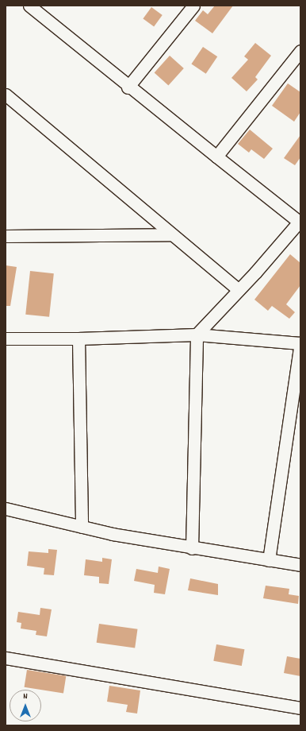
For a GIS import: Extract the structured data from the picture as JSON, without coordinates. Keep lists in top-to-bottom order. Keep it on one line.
{"north":"top"}
